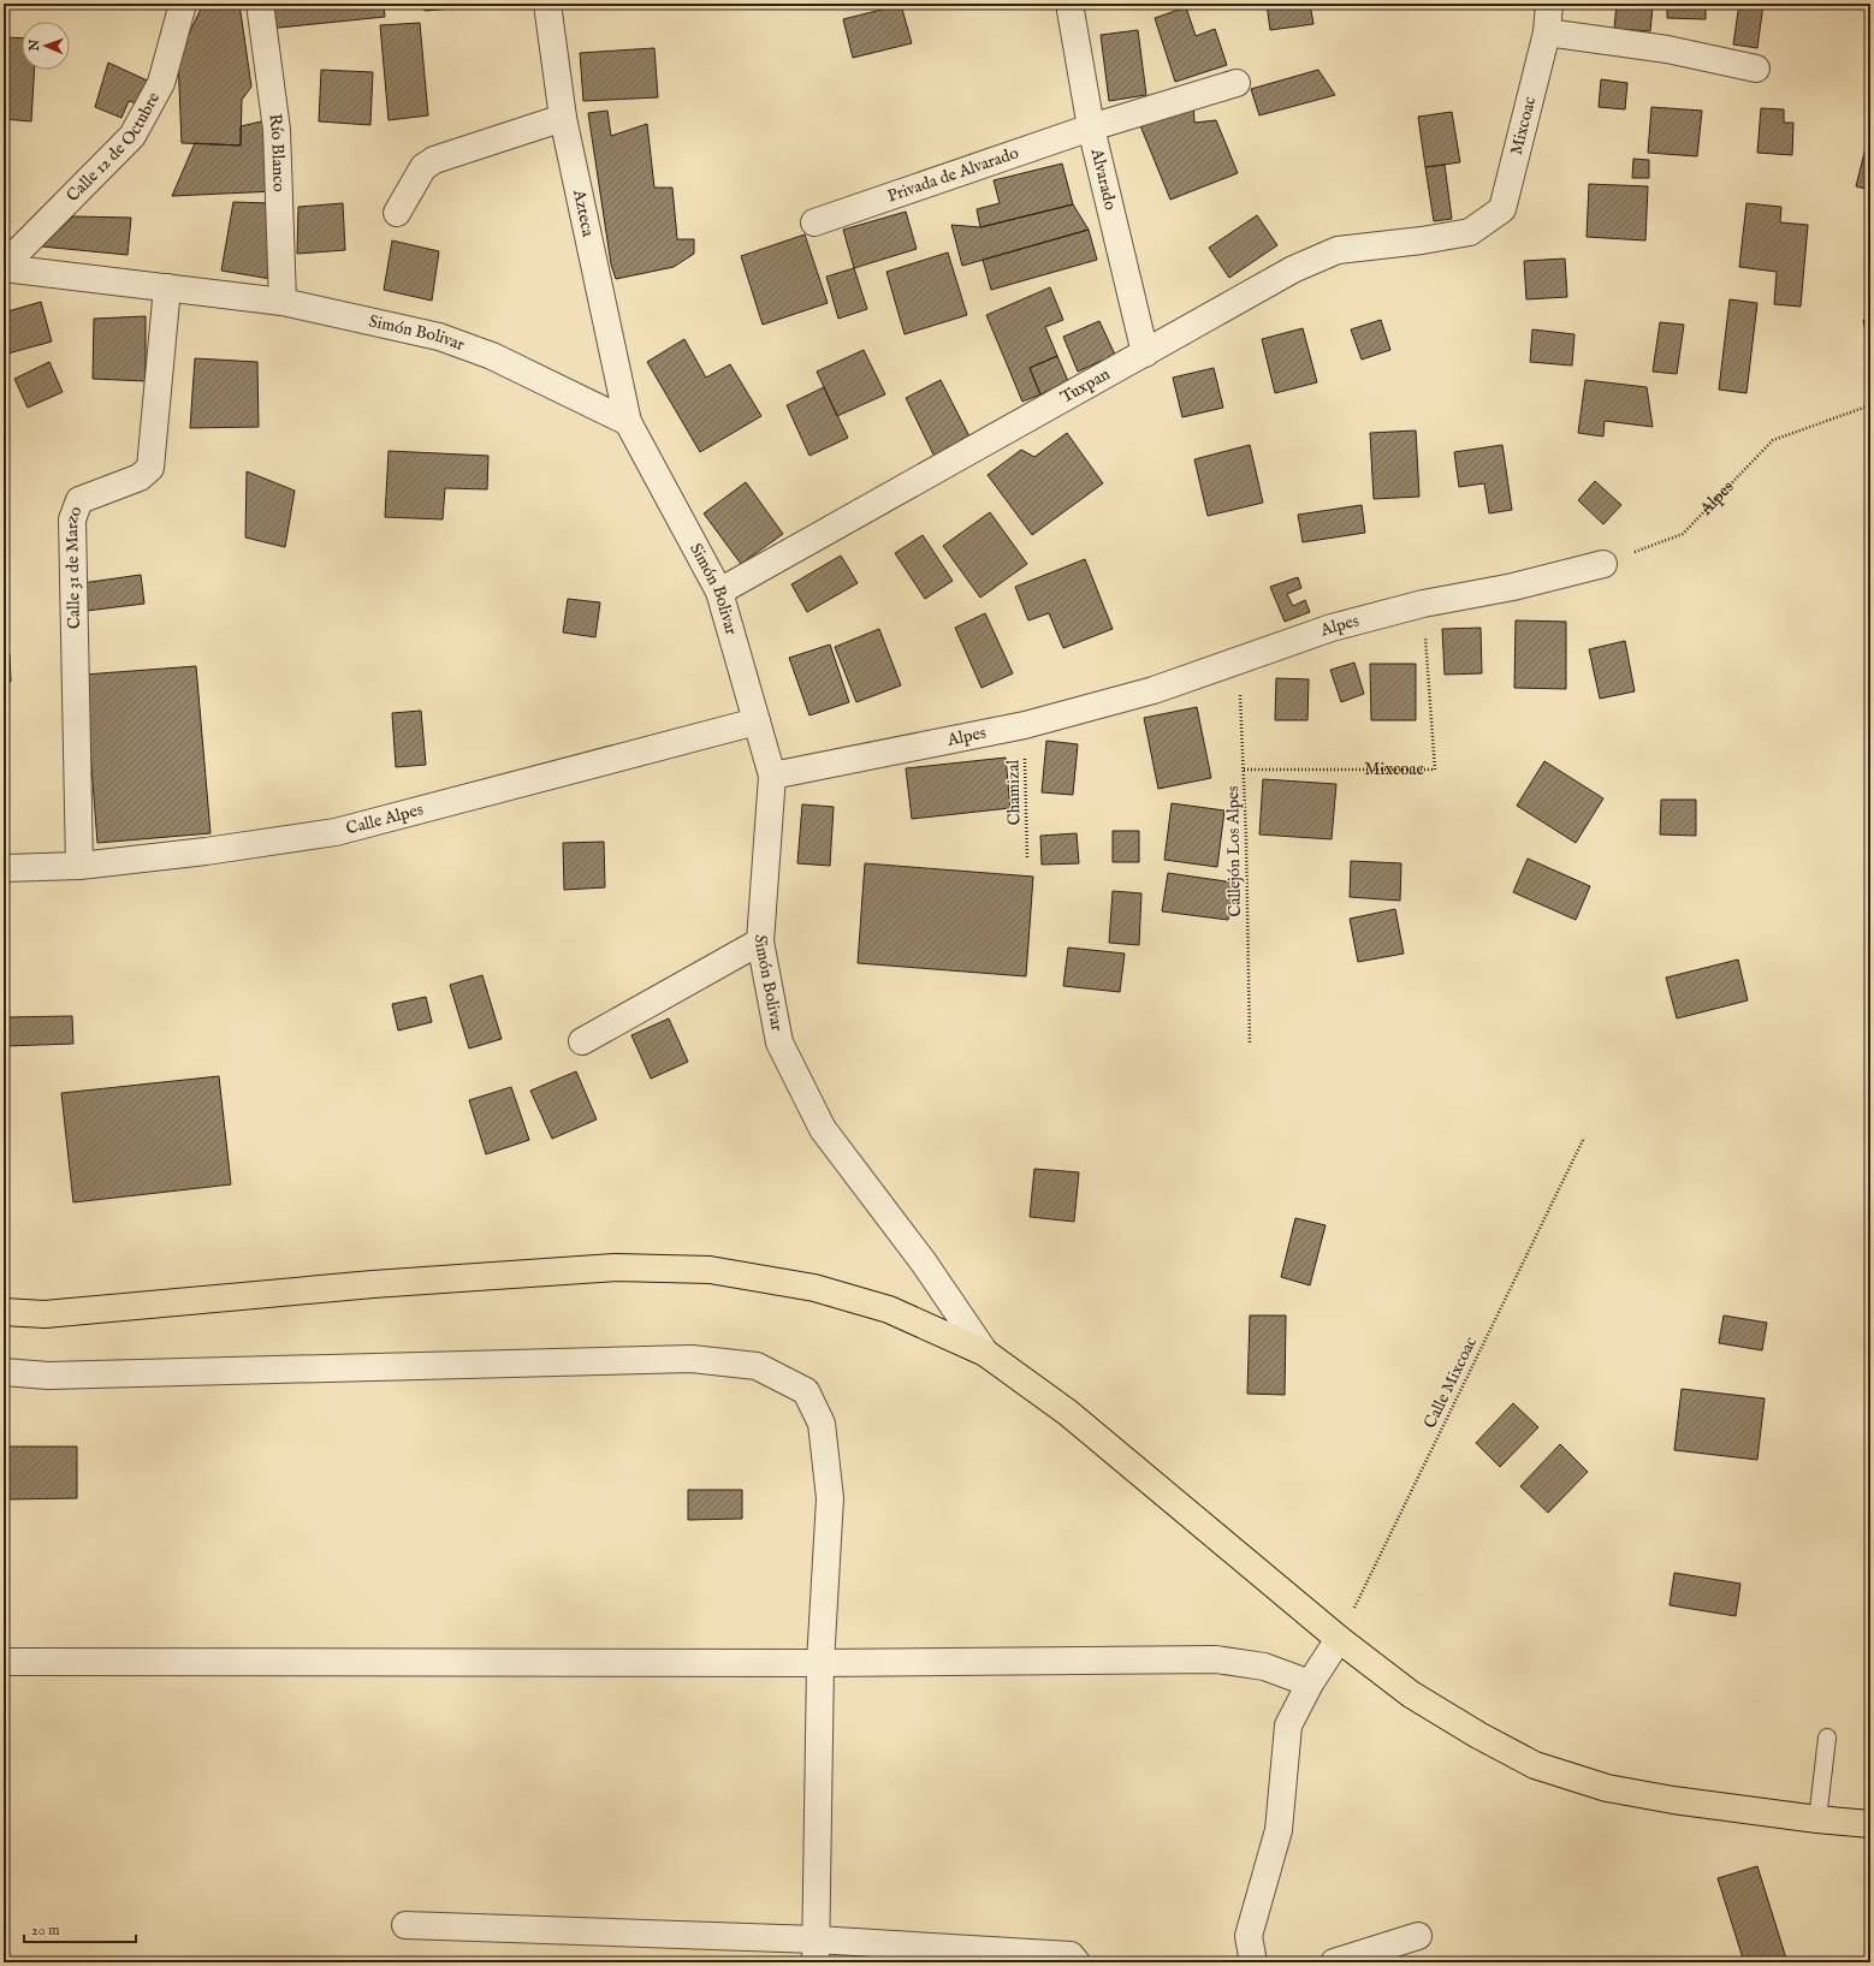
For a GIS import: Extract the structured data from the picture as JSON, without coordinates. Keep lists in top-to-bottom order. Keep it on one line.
{"streets":{"street":["Mixcoac","Calle 12 de Octubre","Río Blanco","Privada de Alvarado","Alvarado","Azteca","Simón Bolivar","Tuxpan","Alpes","Calle 31 de Marzo","Calle Alpes"],"path":["Chamizal","Callejón Los Alpes","Calle Mixcoac"]},"crossings":[["Mixcoac","Tuxpan"],["Mixcoac","Alpes"],["Mixcoac","Callejón Los Alpes"],["Calle 12 de Octubre","Simón Bolivar"],["Río Blanco","Simón Bolivar"],["Privada de Alvarado","Alvarado"],["Alvarado","Tuxpan"],["Azteca","Simón Bolivar"],["Simón Bolivar","Tuxpan"],["Simón Bolivar","Alpes"],["Simón Bolivar","Calle 31 de Marzo"],["Simón Bolivar","Calle Alpes"],["Alpes","Chamizal"],["Alpes","Callejón Los Alpes"],["Calle 31 de Marzo","Calle Alpes"]],"scale_bar":"20 m","north":"left"}
